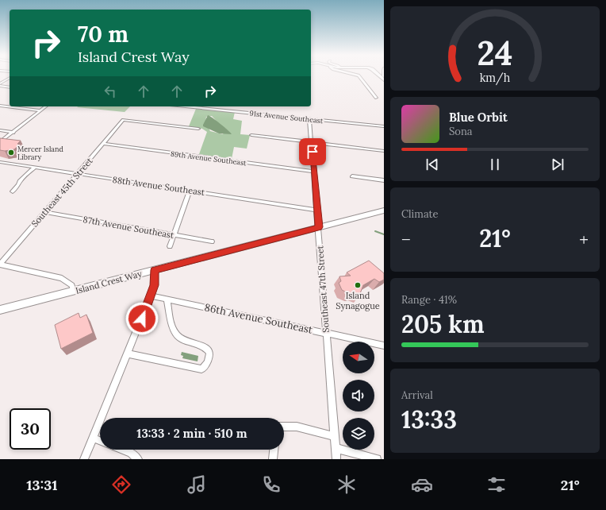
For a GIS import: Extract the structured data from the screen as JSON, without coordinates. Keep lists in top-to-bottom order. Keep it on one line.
{"streets":{"main road":["Island Crest Way"],"street":["91st Avenue Southeast","89th Avenue Southeast","88th Avenue Southeast","Southeast 45th Street","87th Avenue Southeast","Southeast 47th Street","86th Avenue Southeast"]},"crossings":[["91st Avenue Southeast","Southeast 47th Street"],["89th Avenue Southeast","Southeast 45th Street"],["89th Avenue Southeast","Southeast 47th Street"],["88th Avenue Southeast","Southeast 45th Street"],["88th Avenue Southeast","Southeast 47th Street"],["Southeast 45th Street","87th Avenue Southeast"],["Island Crest Way","Southeast 47th Street"],["Southeast 47th Street","86th Avenue Southeast"]],"places":["Mercer Island Library","Island Synagogue"],"north":"left","page":{"turn":["70 m","Island Crest Way"],"song":["Blue Orbit","Sona"],"tile":["Climate",["Range · 41%","205 km"],["Arrival","13:33"]],"heat":["−","21°","+"],"limit":"30","trip":"13:33 · 2 min · 510 m","tabs":["13:31","21°"],"gauge":["24","km/h"]}}
